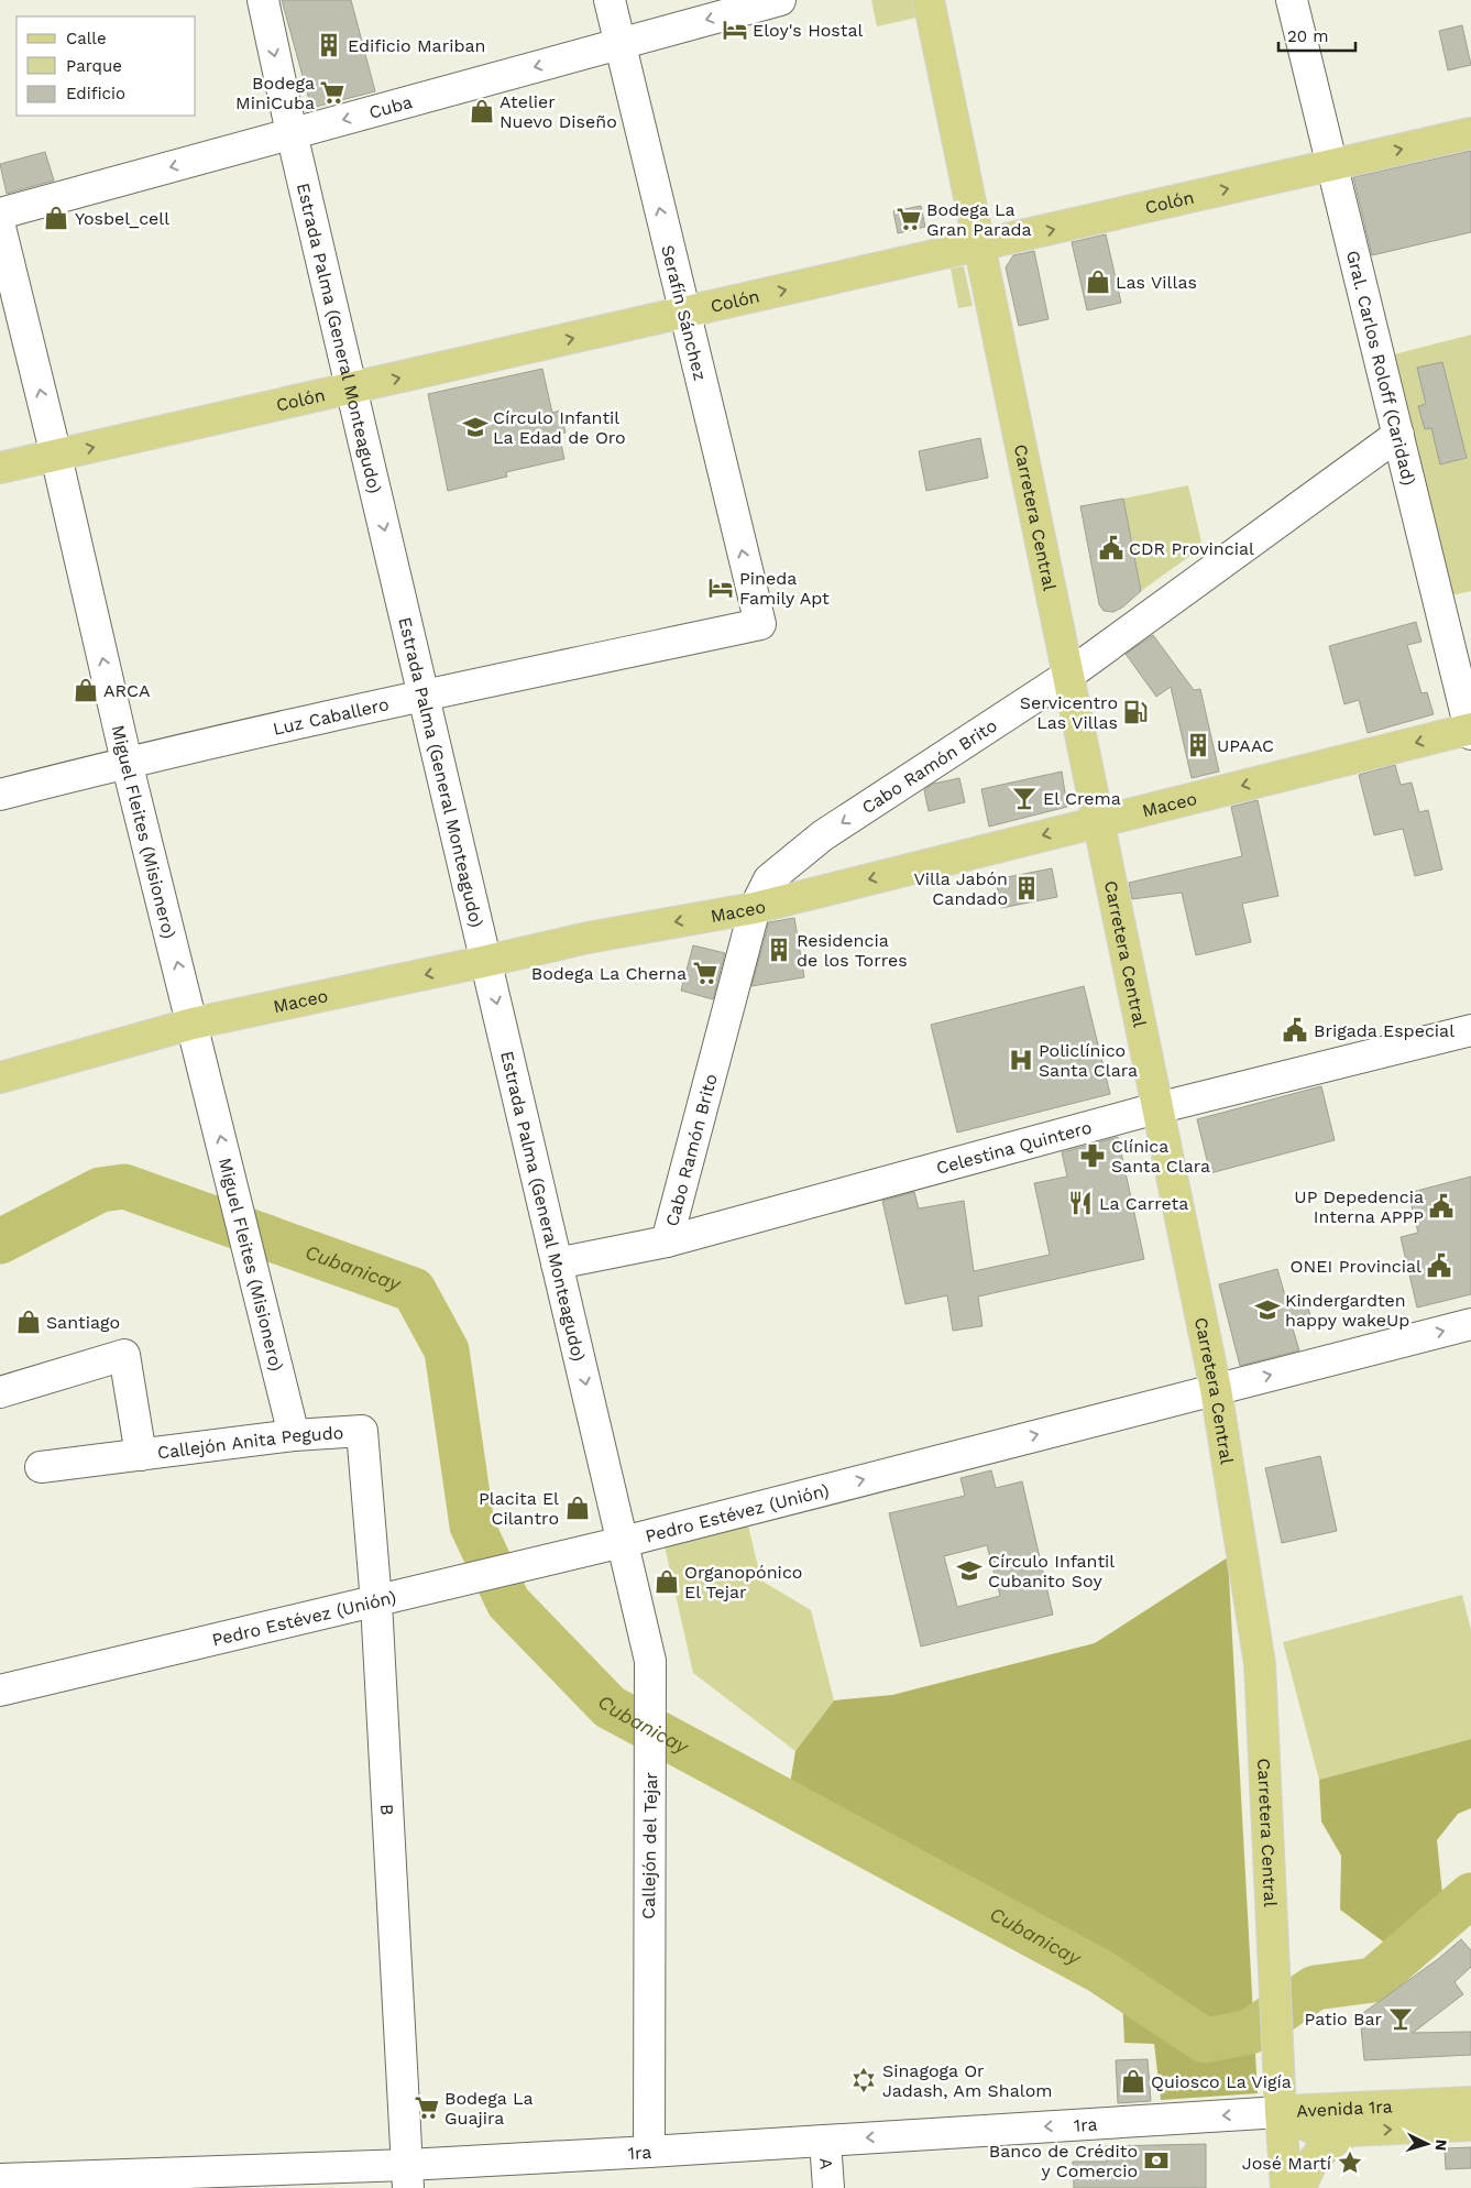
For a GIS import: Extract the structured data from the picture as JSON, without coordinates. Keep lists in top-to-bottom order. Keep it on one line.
{"streets":{"main road":["Colón","Carretera Central","Maceo","Avenida 1ra"],"street":["Cuba","Serafín Sánchez","Estrada Palma (General Monteagudo)","Gral. Carlos Roloff (Caridad)","Luz Caballero","Cabo Ramón Brito","Miguel Fleites (Misionero)","Celestina Quintero","Callejón Anita Pegudo","Pedro Estévez (Unión)","B","Callejón del Tejar","1ra","A"]},"crossings":[["Cuba","Serafín Sánchez"],["Cuba","Estrada Palma (General Monteagudo)"],["Colón","Serafín Sánchez"],["Colón","Estrada Palma (General Monteagudo)"],["Colón","Gral. Carlos Roloff (Caridad)"],["Colón","Carretera Central"],["Colón","Miguel Fleites (Misionero)"],["Serafín Sánchez","Luz Caballero"],["Estrada Palma (General Monteagudo)","Luz Caballero"],["Estrada Palma (General Monteagudo)","Maceo"],["Estrada Palma (General Monteagudo)","Celestina Quintero"],["Estrada Palma (General Monteagudo)","Pedro Estévez (Unión)"],["Estrada Palma (General Monteagudo)","Callejón del Tejar"],["Gral. Carlos Roloff (Caridad)","Cabo Ramón Brito"],["Gral. Carlos Roloff (Caridad)","Maceo"],["Carretera Central","Cabo Ramón Brito"],["Carretera Central","Maceo"],["Carretera Central","Celestina Quintero"],["Carretera Central","Pedro Estévez (Unión)"],["Carretera Central","Avenida 1ra"],["Carretera Central","1ra"],["Luz Caballero","Miguel Fleites (Misionero)"],["Cabo Ramón Brito","Maceo"],["Cabo Ramón Brito","Celestina Quintero"],["Maceo","Miguel Fleites (Misionero)"],["Miguel Fleites (Misionero)","Callejón Anita Pegudo"],["Callejón Anita Pegudo","B"],["Pedro Estévez (Unión)","B"],["Pedro Estévez (Unión)","Callejón del Tejar"],["B","1ra"],["Callejón del Tejar","1ra"],["Avenida 1ra","1ra"],["1ra","A"]],"one_way":["Cuba","Colón","Serafín Sánchez","Estrada Palma (General Monteagudo)","Maceo","Miguel Fleites (Misionero)","Pedro Estévez (Unión)","1ra"],"water":["Cubanicay"],"places":{"hotel":["Eloy's Hostal","Pineda Family Apt"],"building":["Edificio Mariban","UPAAC","Villa Jabón Candado","Residencia de los Torres"],"supermarket":["Bodega MiniCuba","Bodega La Gran Parada","Bodega La Cherna","Bodega La Guajira"],"shop":["Atelier Nuevo Diseño","Yosbel_cell","Las Villas","ARCA","Santiago","Placita El Cilantro","Organopónico El Tejar","Quiosco La Vigía"],"school or university":["Círculo Infantil La Edad de Oro","Kindergardten happy wakeUp","Círculo Infantil Cubanito Soy"],"public building":["CDR Provincial","Brigada Especial","UP Depedencia Interna APPP","ONEI Provincial"],"fuel station":["Servicentro Las Villas"],"bar":["El Crema","Patio Bar"],"hospital":["Policlínico Santa Clara"],"pharmacy":["Clínica Santa Clara"],"restaurant":["La Carreta"],"synagogue":["Sinagoga Or Jadash, Am Shalom"],"bank":["Banco de Crédito y Comercio"],"place":["José Martí"]},"legend":["Calle","Parque","Edificio"],"scale_bar":"20 m","north":"right"}
